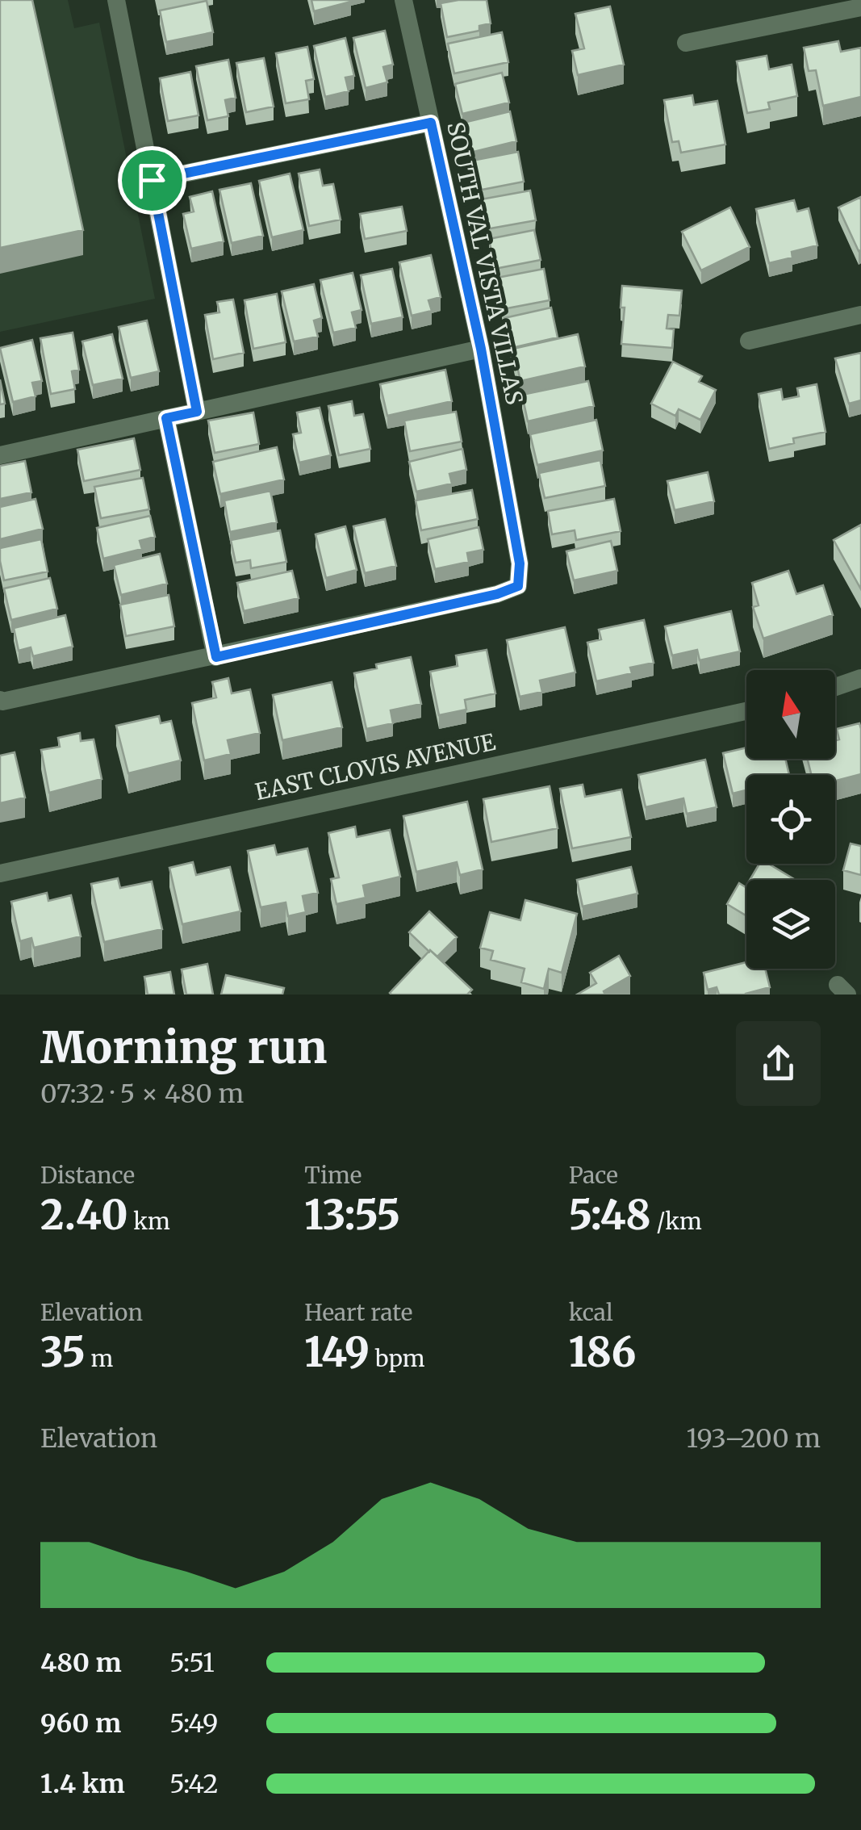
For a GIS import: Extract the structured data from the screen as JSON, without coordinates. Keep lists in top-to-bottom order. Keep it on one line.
{"streets":{"street":["SOUTH VAL VISTA VILLAS","EAST CLOVIS AVENUE"]},"north":"top","page":{"heading":["Morning run","07:32 · 5 × 480 m"],"stats":[["Distance","2.40 km"],["Time","13:55"],["Pace","5:48 /km"],["Elevation","35 m"],["Heart rate","149 bpm"],["kcal","186"]],"chart":["Elevation","193–200 m"],"list":[{"name":"480 m","note":"5:51"},{"name":"960 m","note":"5:49"},{"name":"1.4 km","note":"5:42"}]}}
